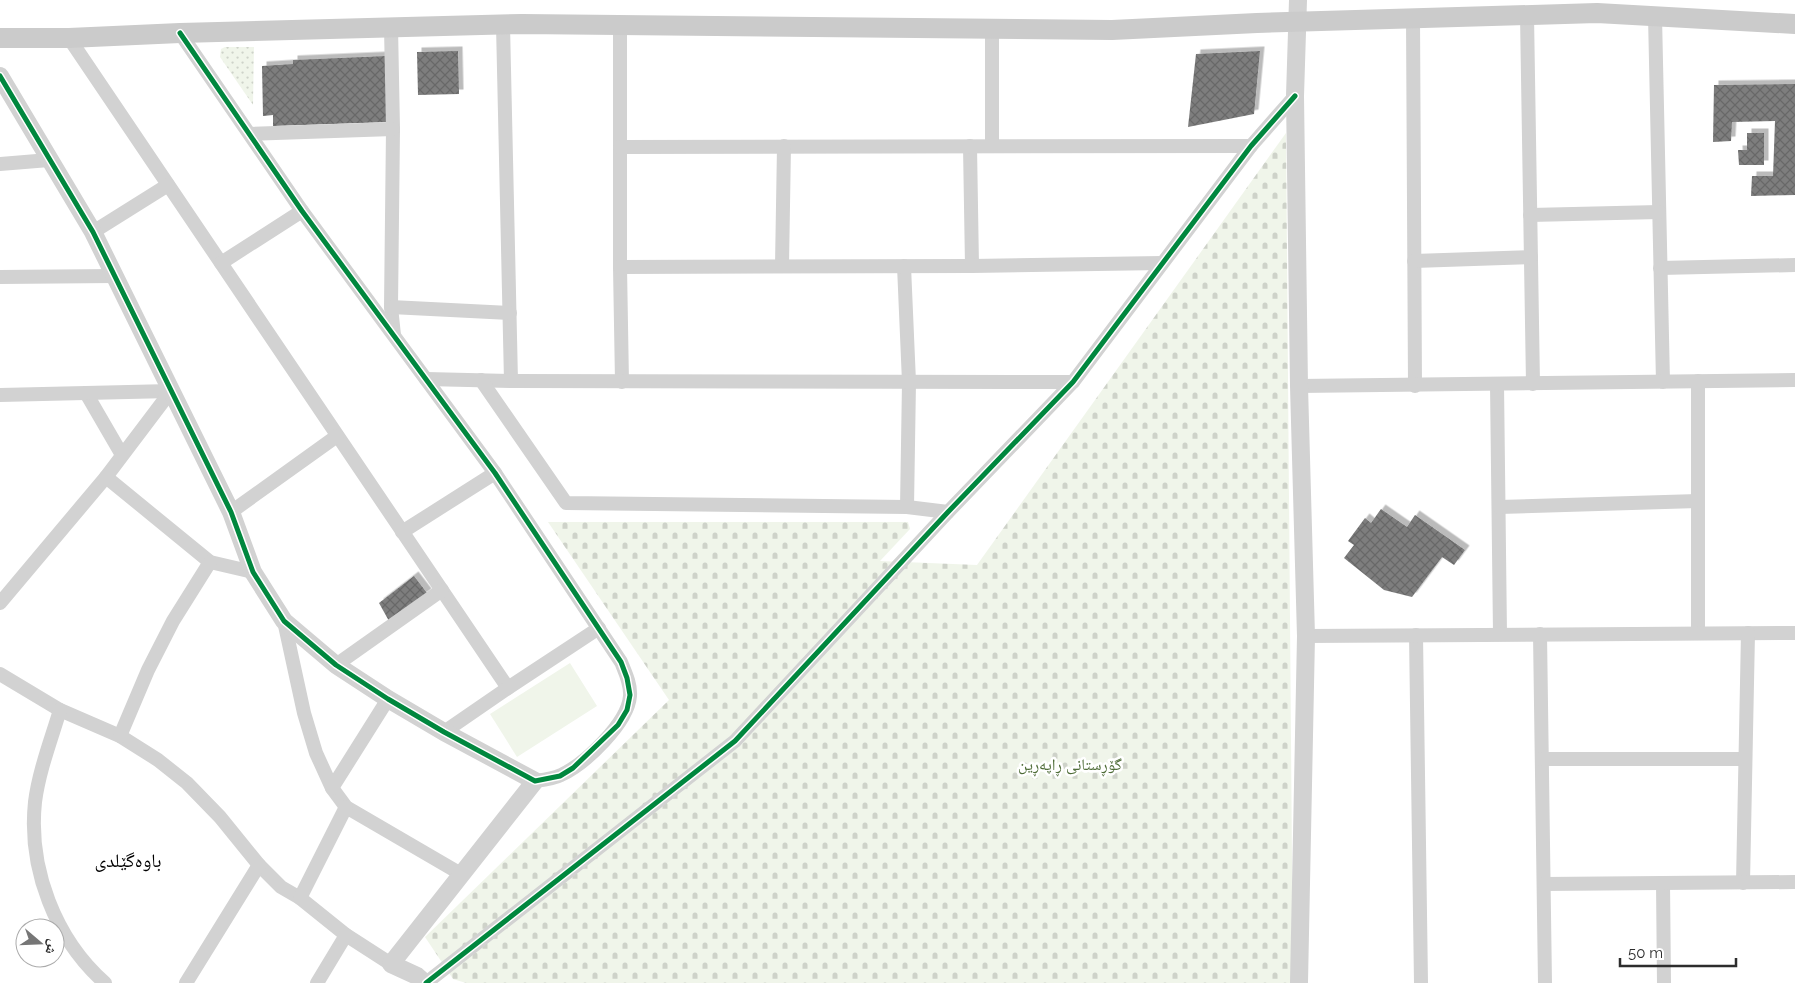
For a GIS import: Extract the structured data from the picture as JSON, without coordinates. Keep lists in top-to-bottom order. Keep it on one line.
{"districts":["باوەگێلدی"],"parks":["گۆڕستانی ڕاپەڕین"],"scale_bar":"50 m","north":"right"}
